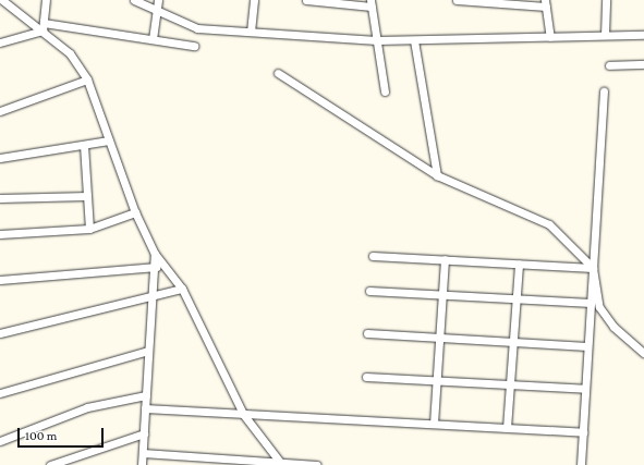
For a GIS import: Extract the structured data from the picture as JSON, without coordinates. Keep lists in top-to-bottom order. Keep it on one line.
{"scale_bar":"100 m"}
